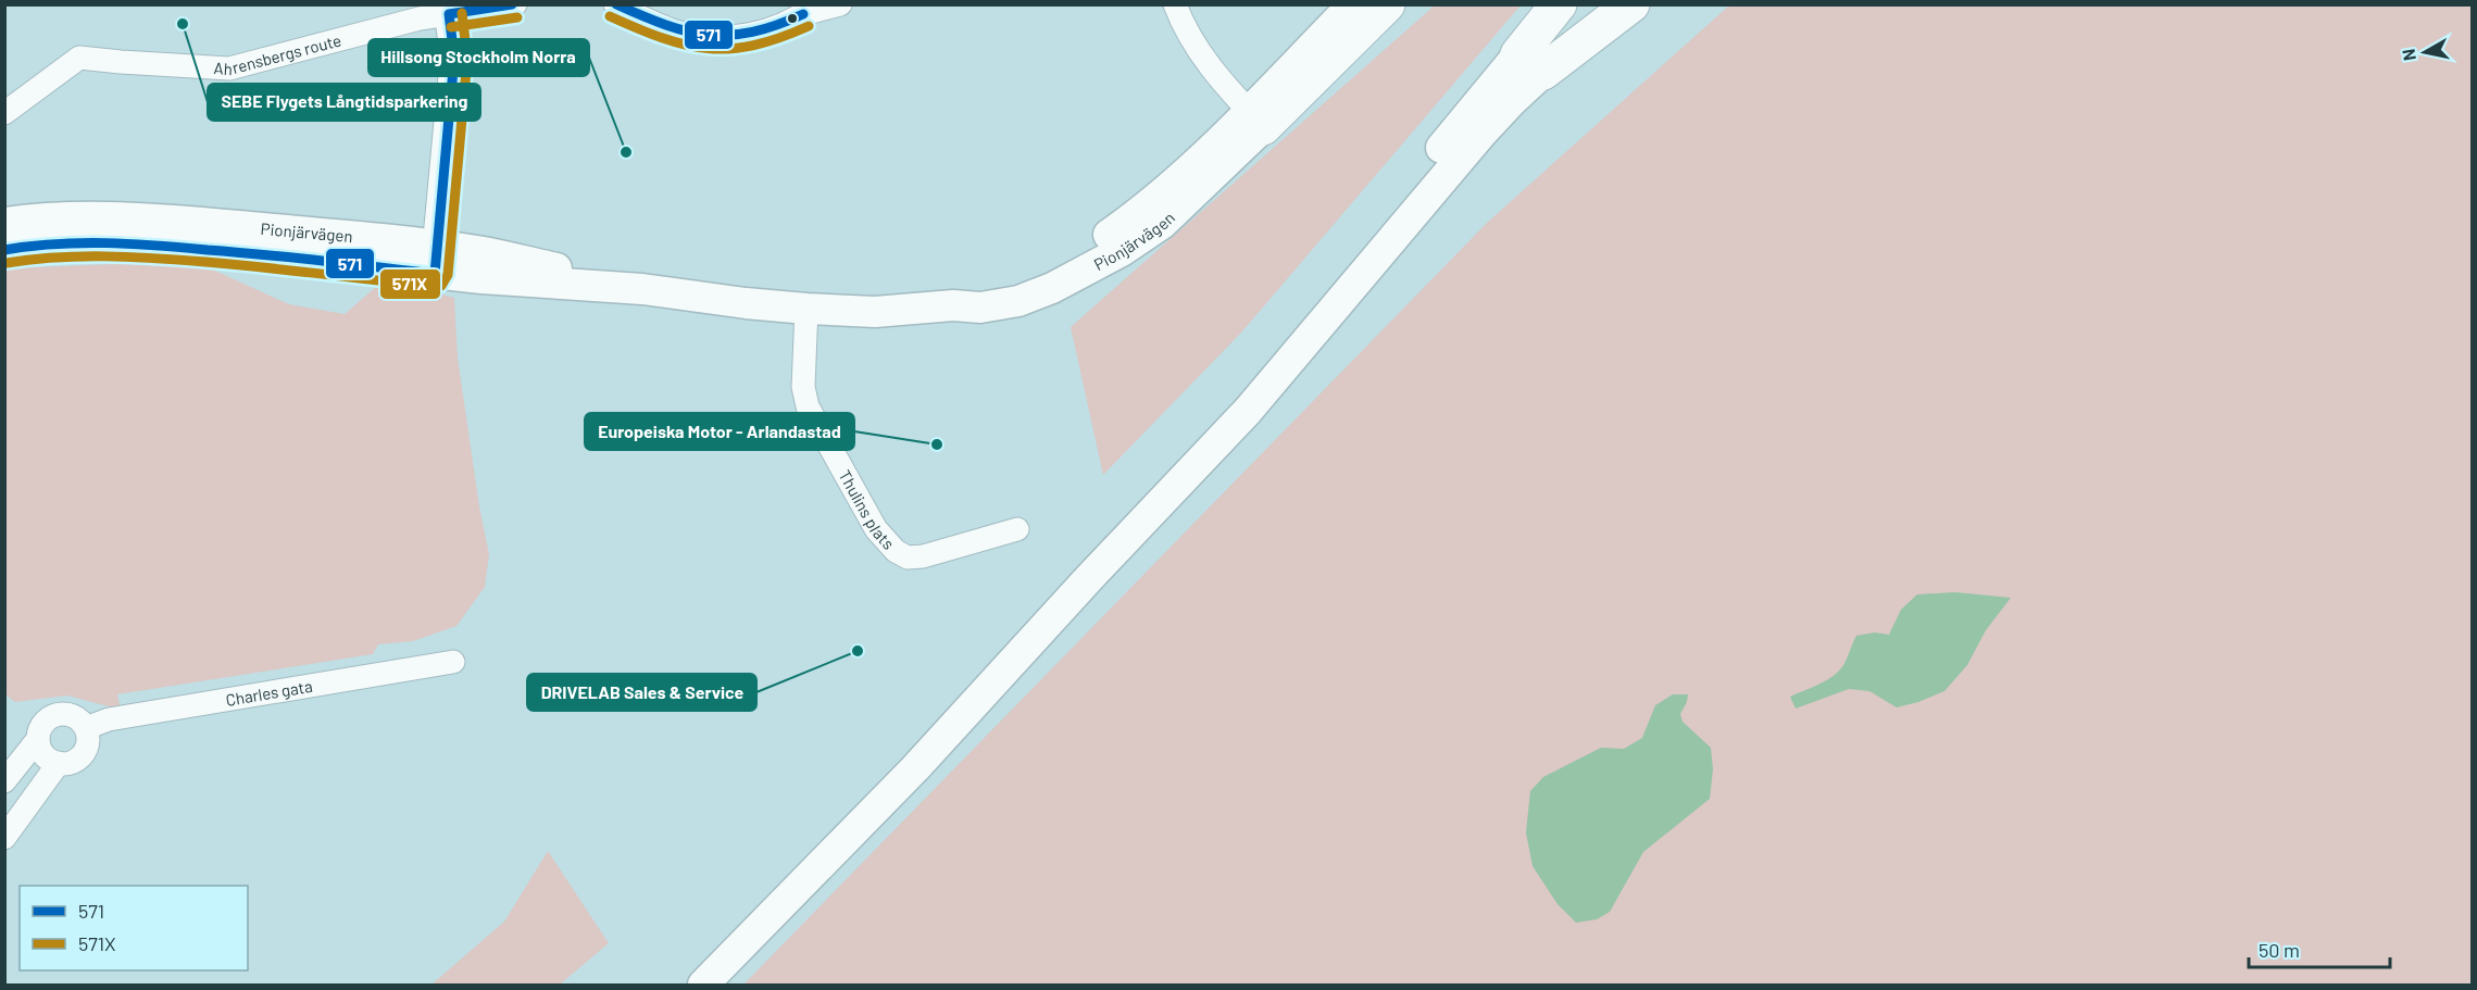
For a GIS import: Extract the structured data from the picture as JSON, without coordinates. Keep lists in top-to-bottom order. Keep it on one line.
{"streets":{"main road":["Pionjärvägen"],"street":["Ahrensbergs route","Thulins plats","Charles gata"]},"crossings":[["Pionjärvägen","Thulins plats"]],"places":["SEBE Flygets Långtidsparkering","Hillsong Stockholm Norra","Europeiska Motor - Arlandastad","DRIVELAB Sales & Service"],"lines":["transit line 571","transit line 571X"],"legend":["571","571X"],"scale_bar":"50 m","north":"left"}
